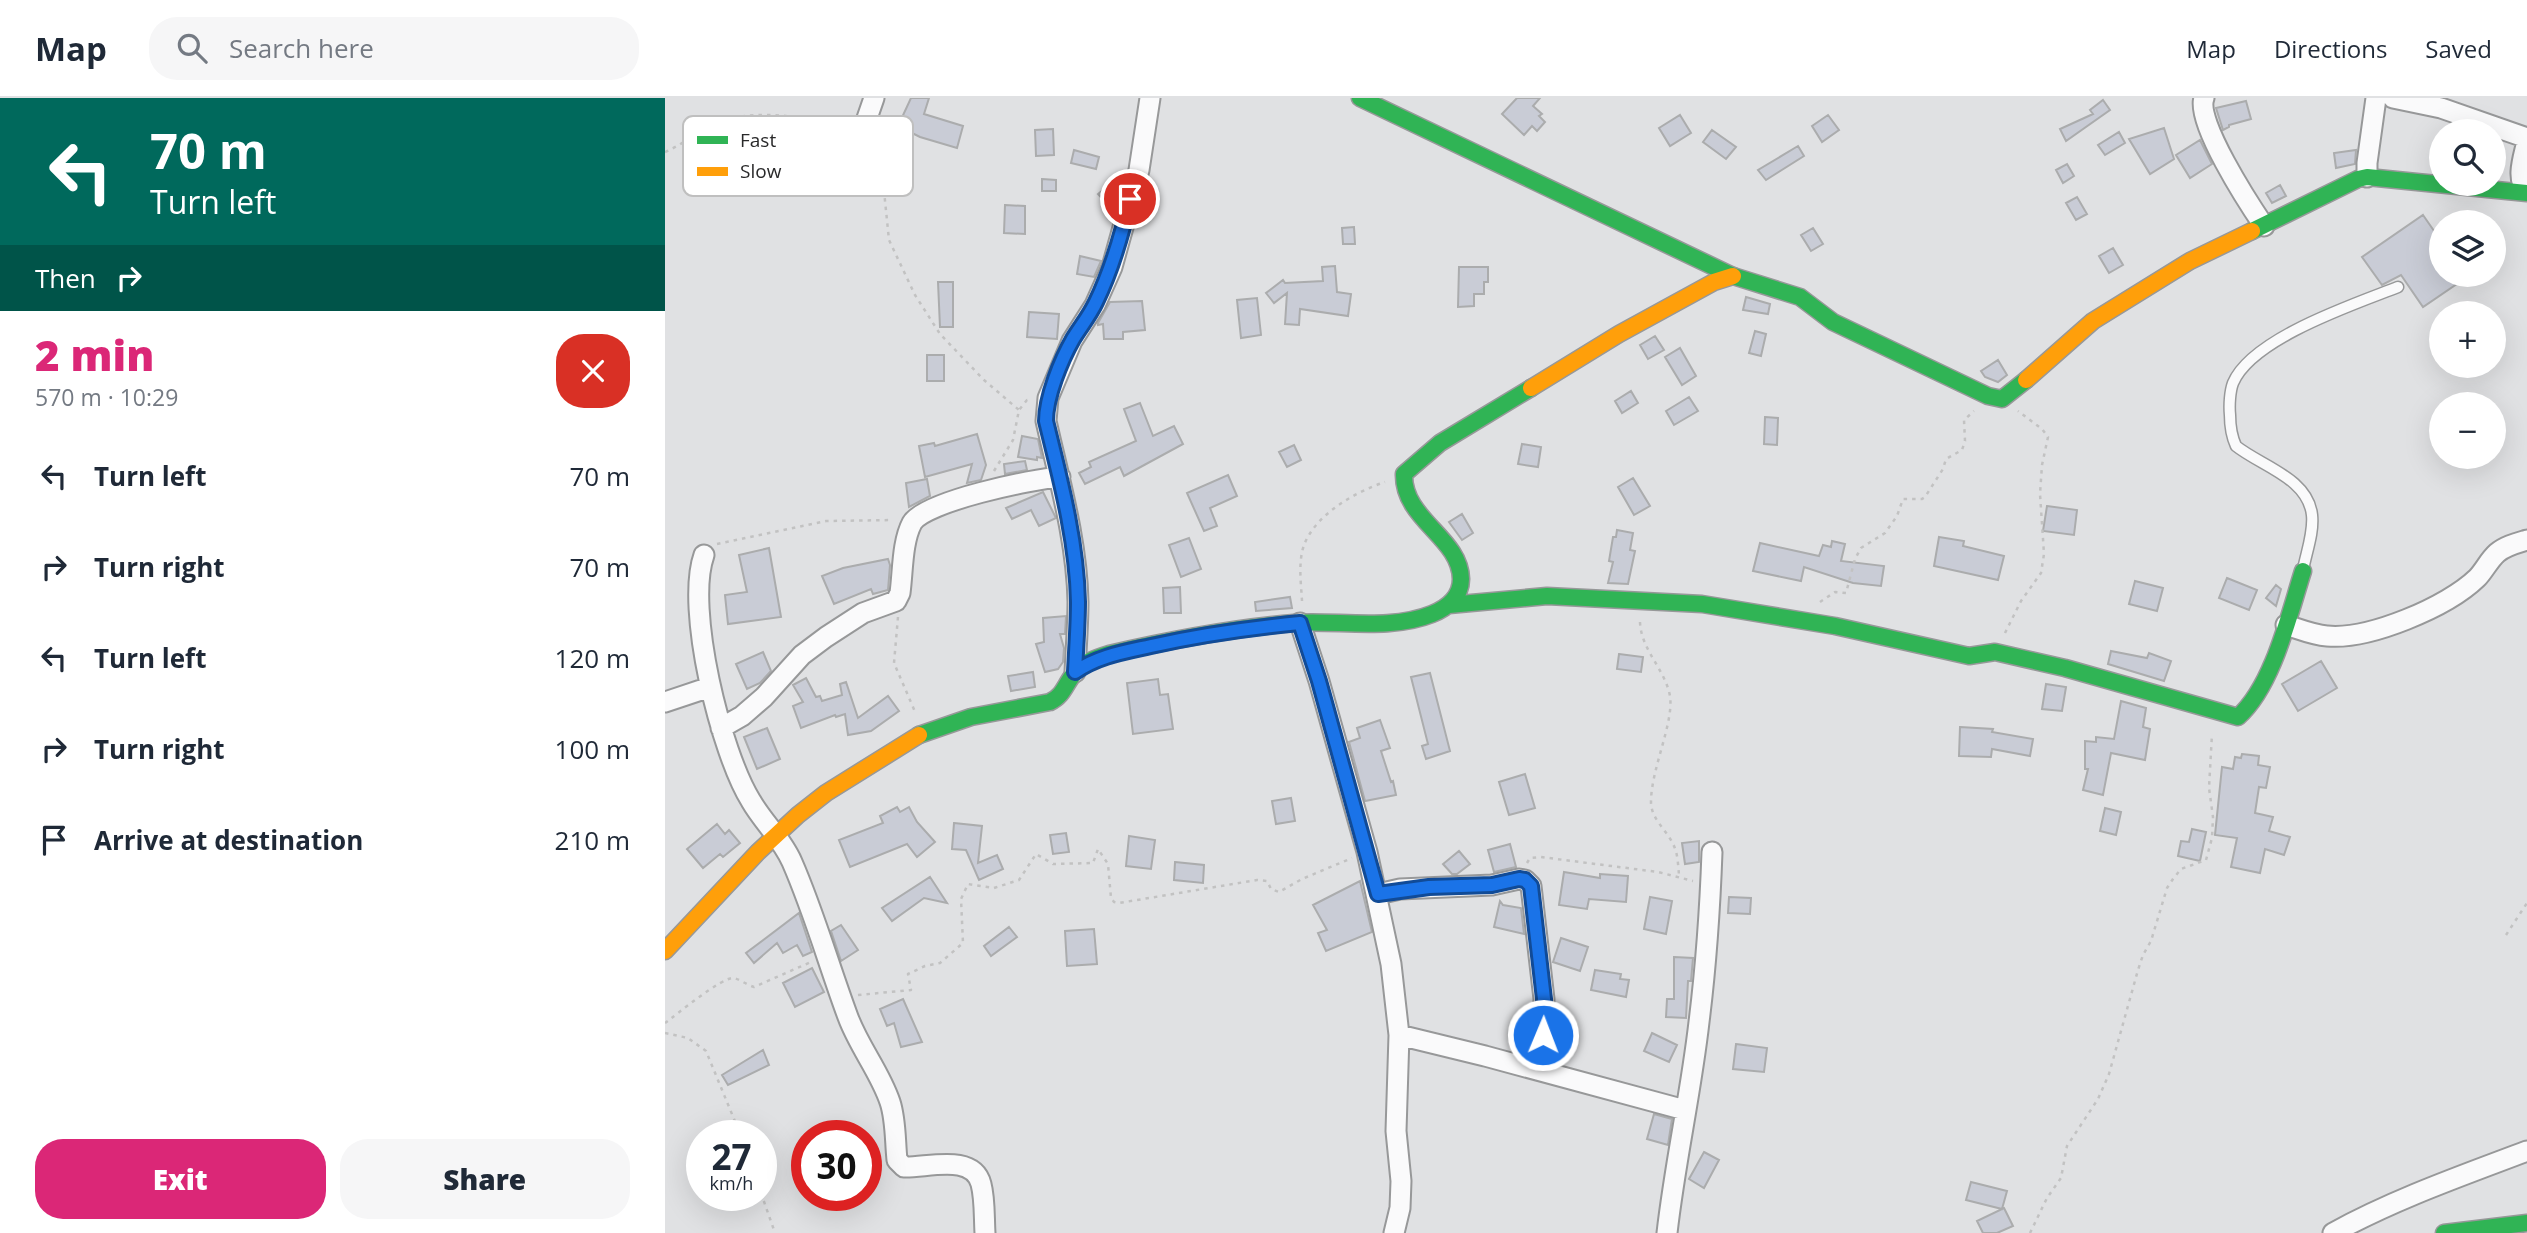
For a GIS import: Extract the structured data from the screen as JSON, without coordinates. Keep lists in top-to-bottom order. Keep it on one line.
{"legend":["Fast","Slow"],"page":{"header":"Map","search":"Search here","nav":["Map","Directions","Saved"],"turn":["70 m","Turn left"],"map_buttons":["+","−"],"then":"Then","heading":["2 min","570 m · 10:29"],"list":[{"name":"Turn left","value":"70 m"},{"name":"Turn right","value":"70 m"},{"name":"Turn left","value":"120 m"},{"name":"Turn right","value":"100 m"},{"name":"Arrive at destination","value":"210 m"}],"speed":"27 km/h","limit":"30","buttons":["Exit","Share"]}}
